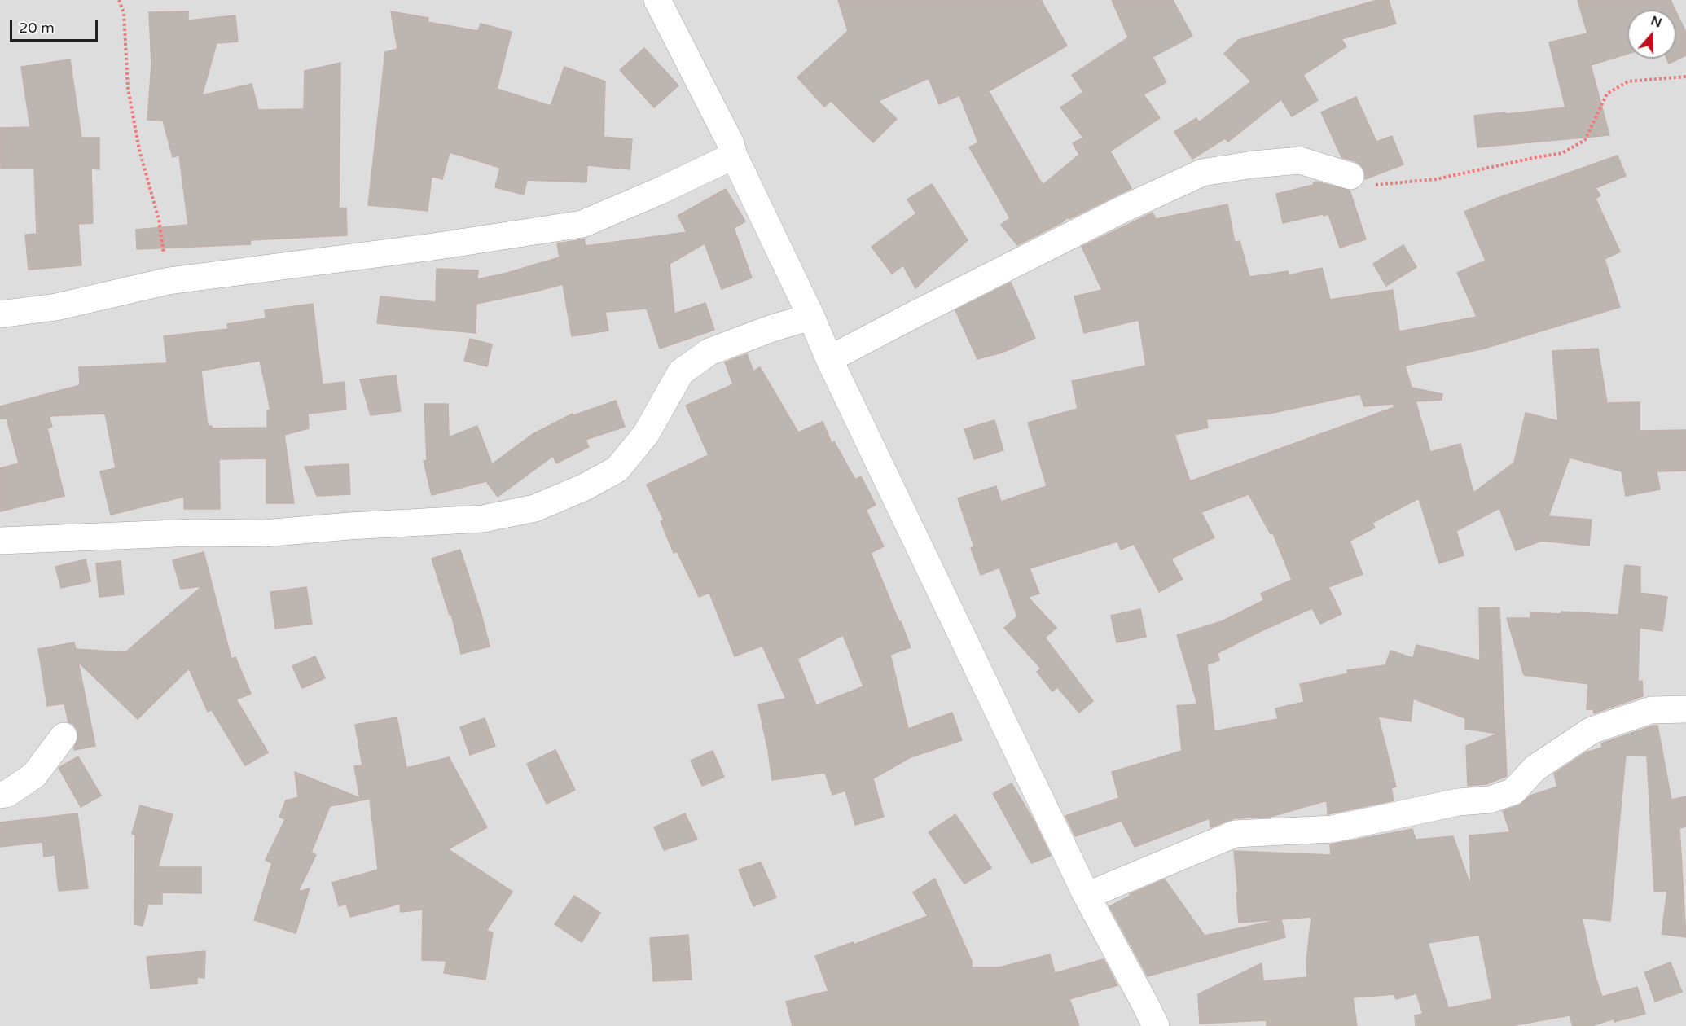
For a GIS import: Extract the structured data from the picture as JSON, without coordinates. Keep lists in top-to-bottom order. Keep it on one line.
{"scale_bar":"20 m","north":"top"}
